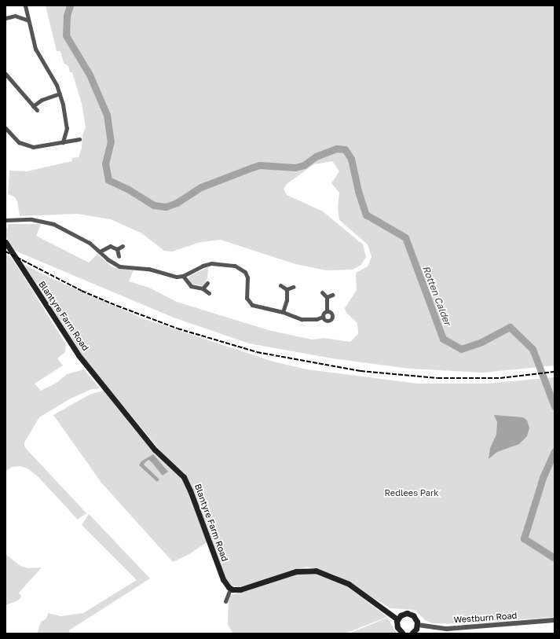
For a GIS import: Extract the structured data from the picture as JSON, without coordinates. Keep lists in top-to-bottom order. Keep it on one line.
{"streets":{"main road":["Blantyre Farm Road"],"street":["Westburn Road"]},"water":["Rotten Calder"],"parks":["Redlees Park"]}
